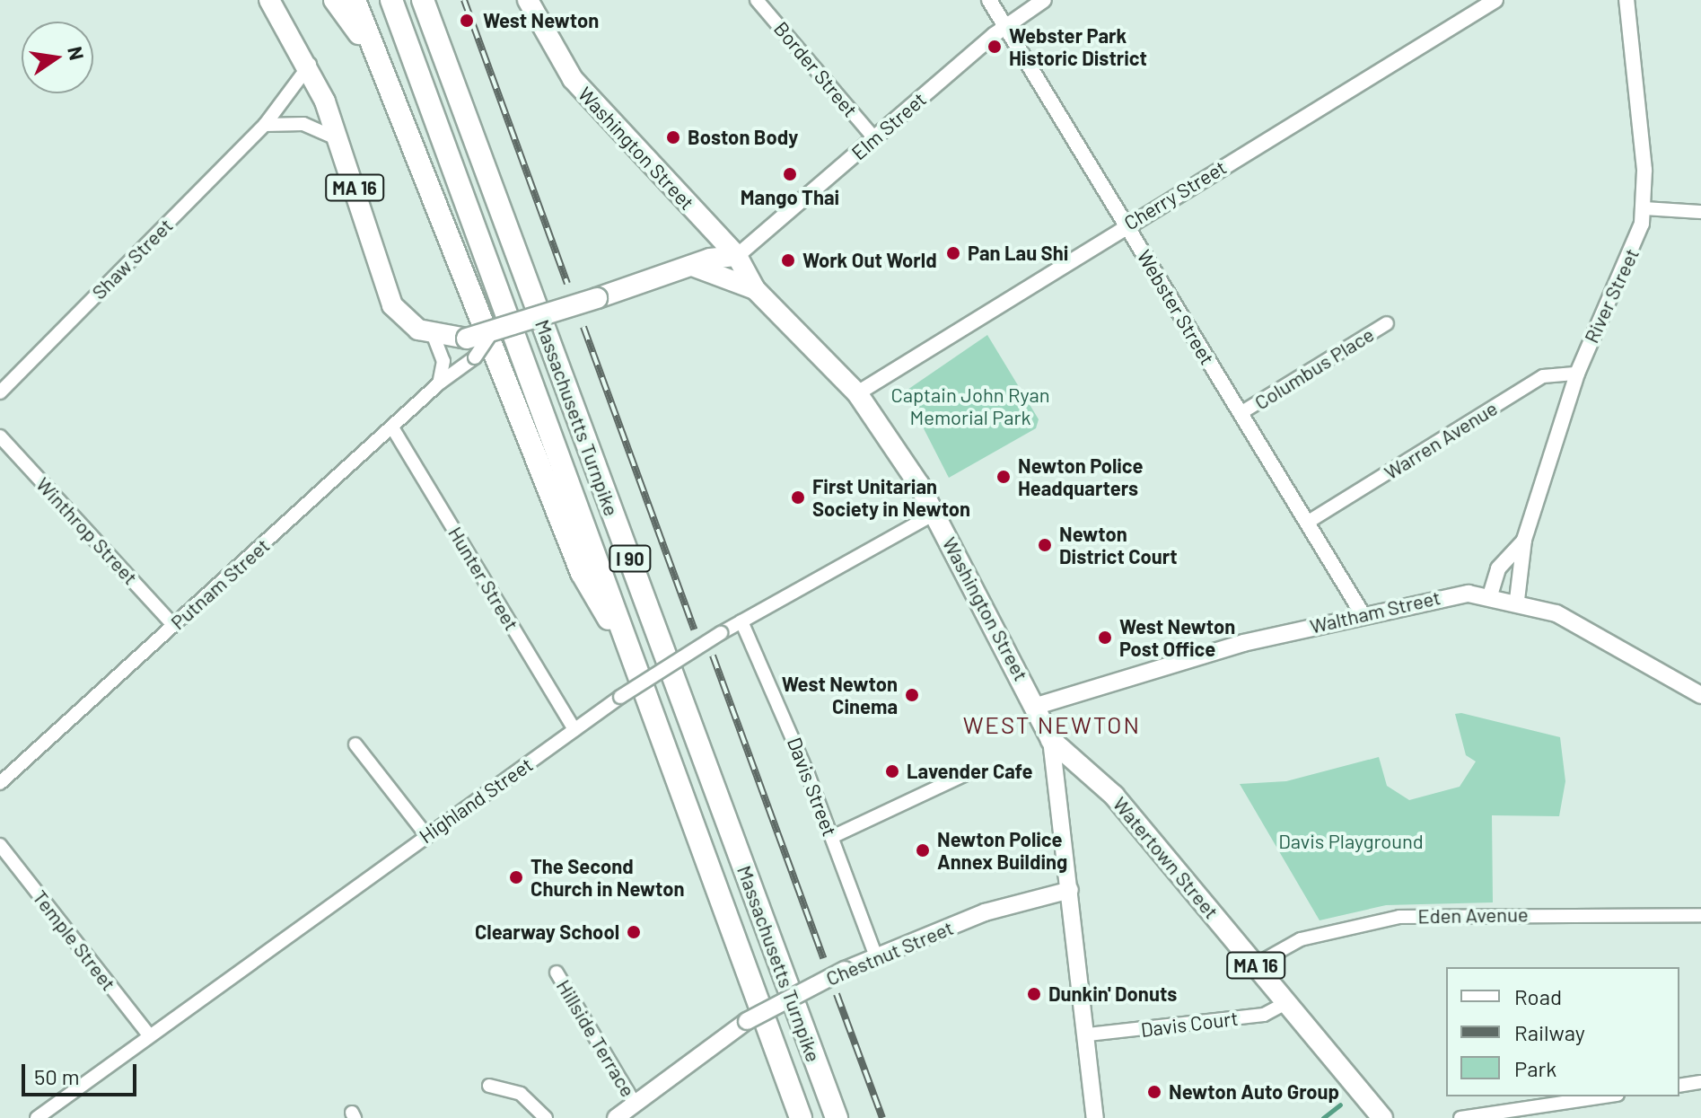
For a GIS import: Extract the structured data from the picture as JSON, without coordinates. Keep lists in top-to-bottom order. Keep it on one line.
{"streets":{"highway":["Massachusetts Turnpike","I 90"],"main road":["Washington Street","MA 16","Waltham Street","Watertown Street","Chestnut Street"],"street":["Border Street","Elm Street","Cherry Street","Shaw Street","River Street","Webster Street","Columbus Place","Warren Avenue","Winthrop Street","Hunter Street","Putnam Street","Davis Street","Highland Street","Eden Avenue","Temple Street","Davis Court","Hillside Terrace"]},"crossings":[["Border Street","Elm Street"],["Elm Street","Washington Street"],["Elm Street","Webster Street"],["Washington Street","MA 16"],["Washington Street","Cherry Street"],["Washington Street","Waltham Street"],["Washington Street","Highland Street"],["Washington Street","Watertown Street"],["Washington Street","Chestnut Street"],["Washington Street","Davis Court"],["MA 16","Shaw Street"],["MA 16","Putnam Street"],["Cherry Street","Webster Street"],["River Street","Warren Avenue"],["River Street","Waltham Street"],["Webster Street","Columbus Place"],["Webster Street","Warren Avenue"],["Webster Street","Waltham Street"],["Winthrop Street","Putnam Street"],["Hunter Street","Putnam Street"],["Hunter Street","Highland Street"],["Davis Street","Highland Street"],["Davis Street","Chestnut Street"],["Highland Street","Temple Street"],["Watertown Street","Eden Avenue"],["Watertown Street","Davis Court"],["Chestnut Street","Hillside Terrace"]],"districts":["WEST NEWTON"],"parks":["Captain John Ryan Memorial Park","Davis Playground"],"places":["West Newton","Webster Park Historic District","Boston Body","Mango Thai","Pan Lau Shi","Work Out World","Newton Police Headquarters","First Unitarian Society in Newton","Newton District Court","West Newton Post Office","West Newton Cinema","Lavender Cafe","Newton Police Annex Building","The Second Church in Newton","Clearway School","Dunkin' Donuts","Newton Auto Group"],"legend":["Road","Railway","Park"],"scale_bar":"50 m","north":"right"}
